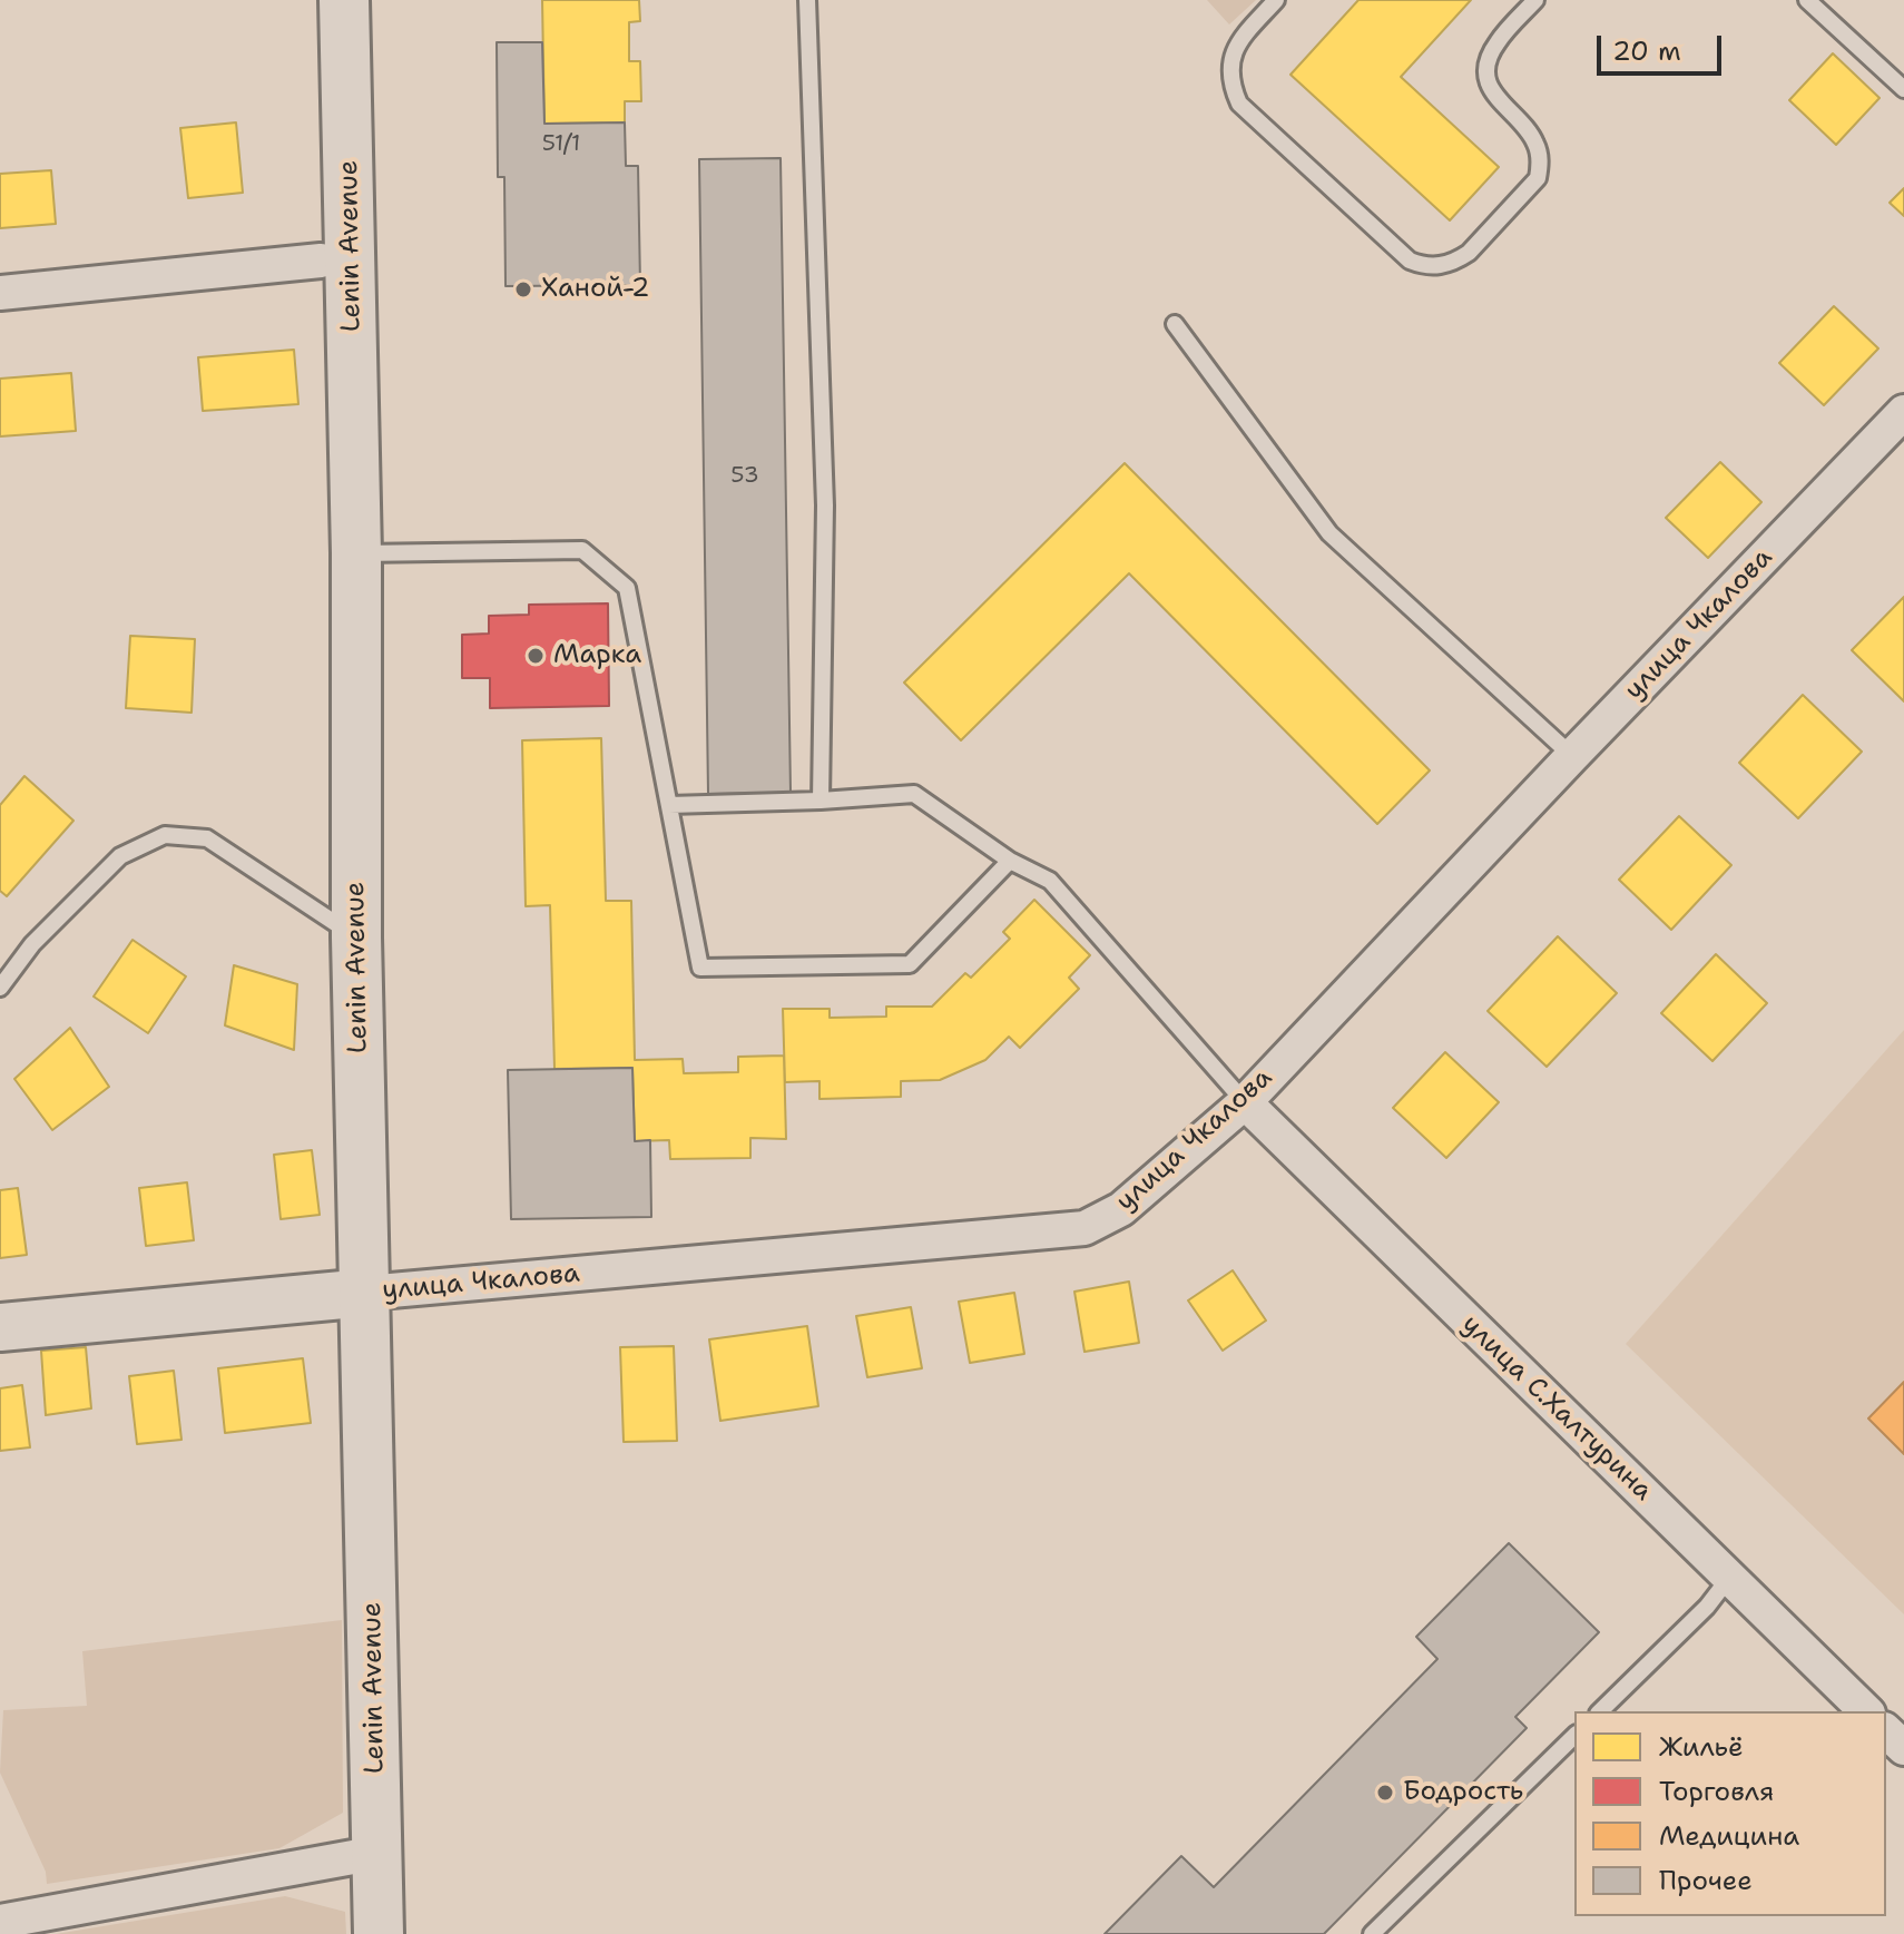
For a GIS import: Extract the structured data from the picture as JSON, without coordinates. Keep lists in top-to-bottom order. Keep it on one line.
{"streets":{"main road":["Lenin Avenue"],"street":["улица Чкалова","улица С.Халтурина"]},"crossings":[["Lenin Avenue","улица Чкалова"],["улица Чкалова","улица С.Халтурина"]],"places":["Ханой-2","Марка","Бодрость"],"house_numbers":["51/1","53"],"legend":["Жильё","Торговля","Медицина","Прочее"],"scale_bar":"20 m"}
